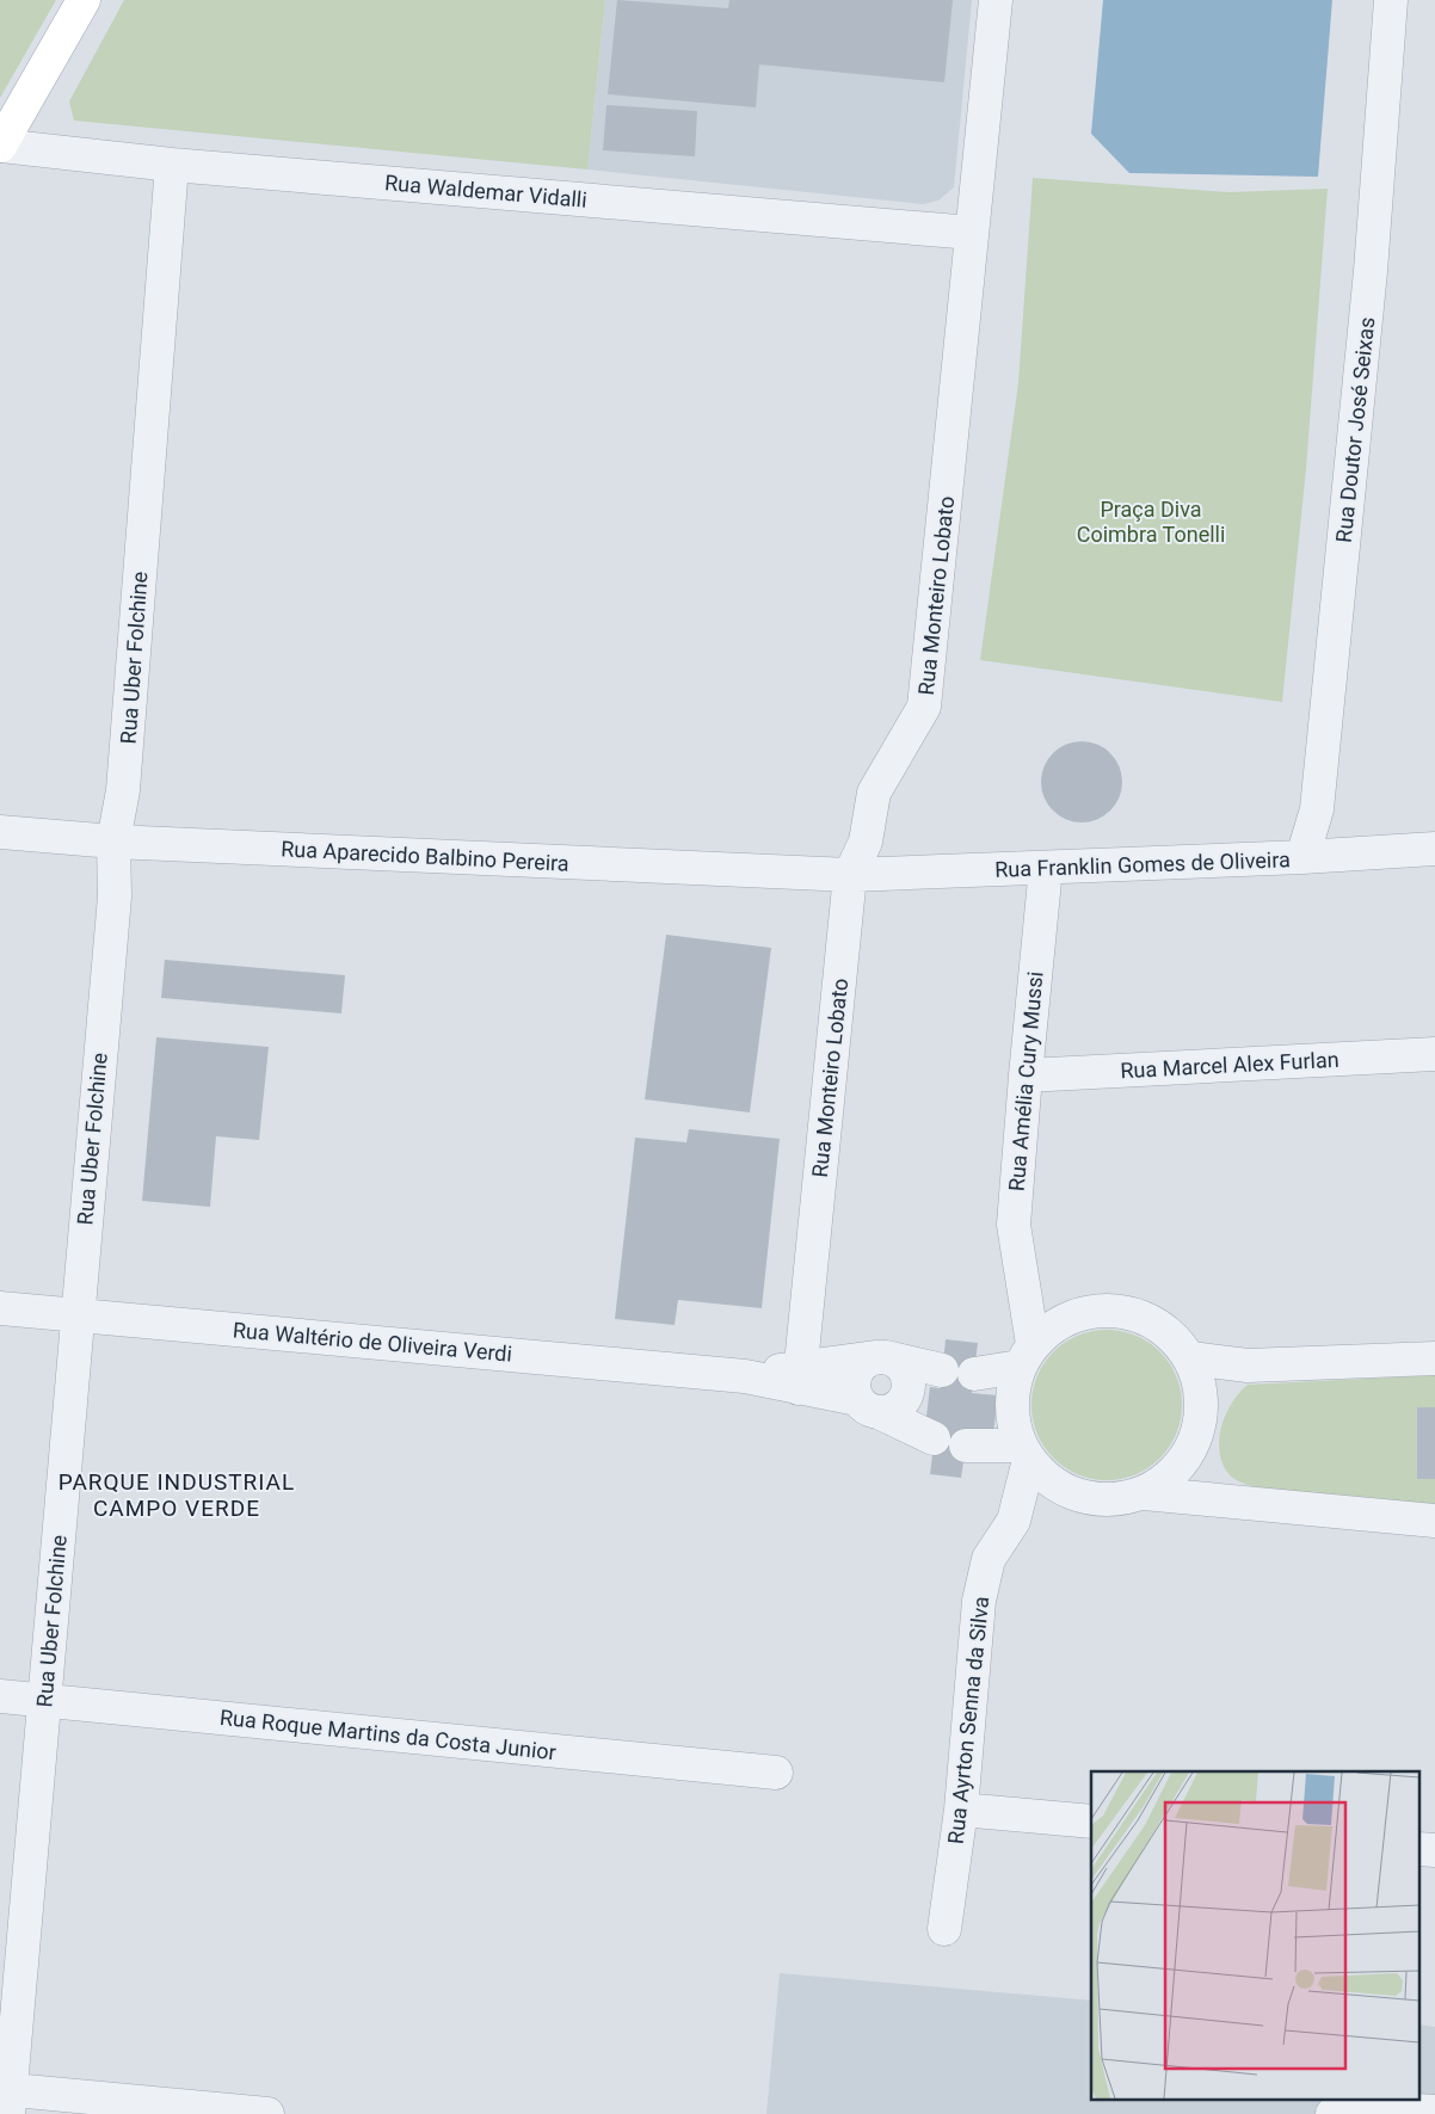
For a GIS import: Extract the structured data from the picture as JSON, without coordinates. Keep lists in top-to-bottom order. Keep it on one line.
{"streets":{"street":["Rua Waldemar Vidalli","Rua Doutor José Seixas","Rua Monteiro Lobato","Rua Uber Folchine","Rua Aparecido Balbino Pereira","Rua Franklin Gomes de Oliveira","Rua Marcel Alex Furlan","Rua Amélia Cury Mussi","Rua Waltério de Oliveira Verdi","Rua Ayrton Senna da Silva","Rua Roque Martins da Costa Junior"]},"crossings":[["Rua Waldemar Vidalli","Rua Monteiro Lobato"],["Rua Waldemar Vidalli","Rua Uber Folchine"],["Rua Doutor José Seixas","Rua Franklin Gomes de Oliveira"],["Rua Monteiro Lobato","Rua Aparecido Balbino Pereira"],["Rua Monteiro Lobato","Rua Franklin Gomes de Oliveira"],["Rua Monteiro Lobato","Rua Waltério de Oliveira Verdi"],["Rua Uber Folchine","Rua Aparecido Balbino Pereira"],["Rua Uber Folchine","Rua Waltério de Oliveira Verdi"],["Rua Uber Folchine","Rua Roque Martins da Costa Junior"],["Rua Aparecido Balbino Pereira","Rua Franklin Gomes de Oliveira"],["Rua Franklin Gomes de Oliveira","Rua Amélia Cury Mussi"],["Rua Marcel Alex Furlan","Rua Amélia Cury Mussi"],["Rua Amélia Cury Mussi","Rua Ayrton Senna da Silva"]],"districts":["PARQUE INDUSTRIAL CAMPO VERDE"],"parks":["Praça Diva Coimbra Tonelli"]}
